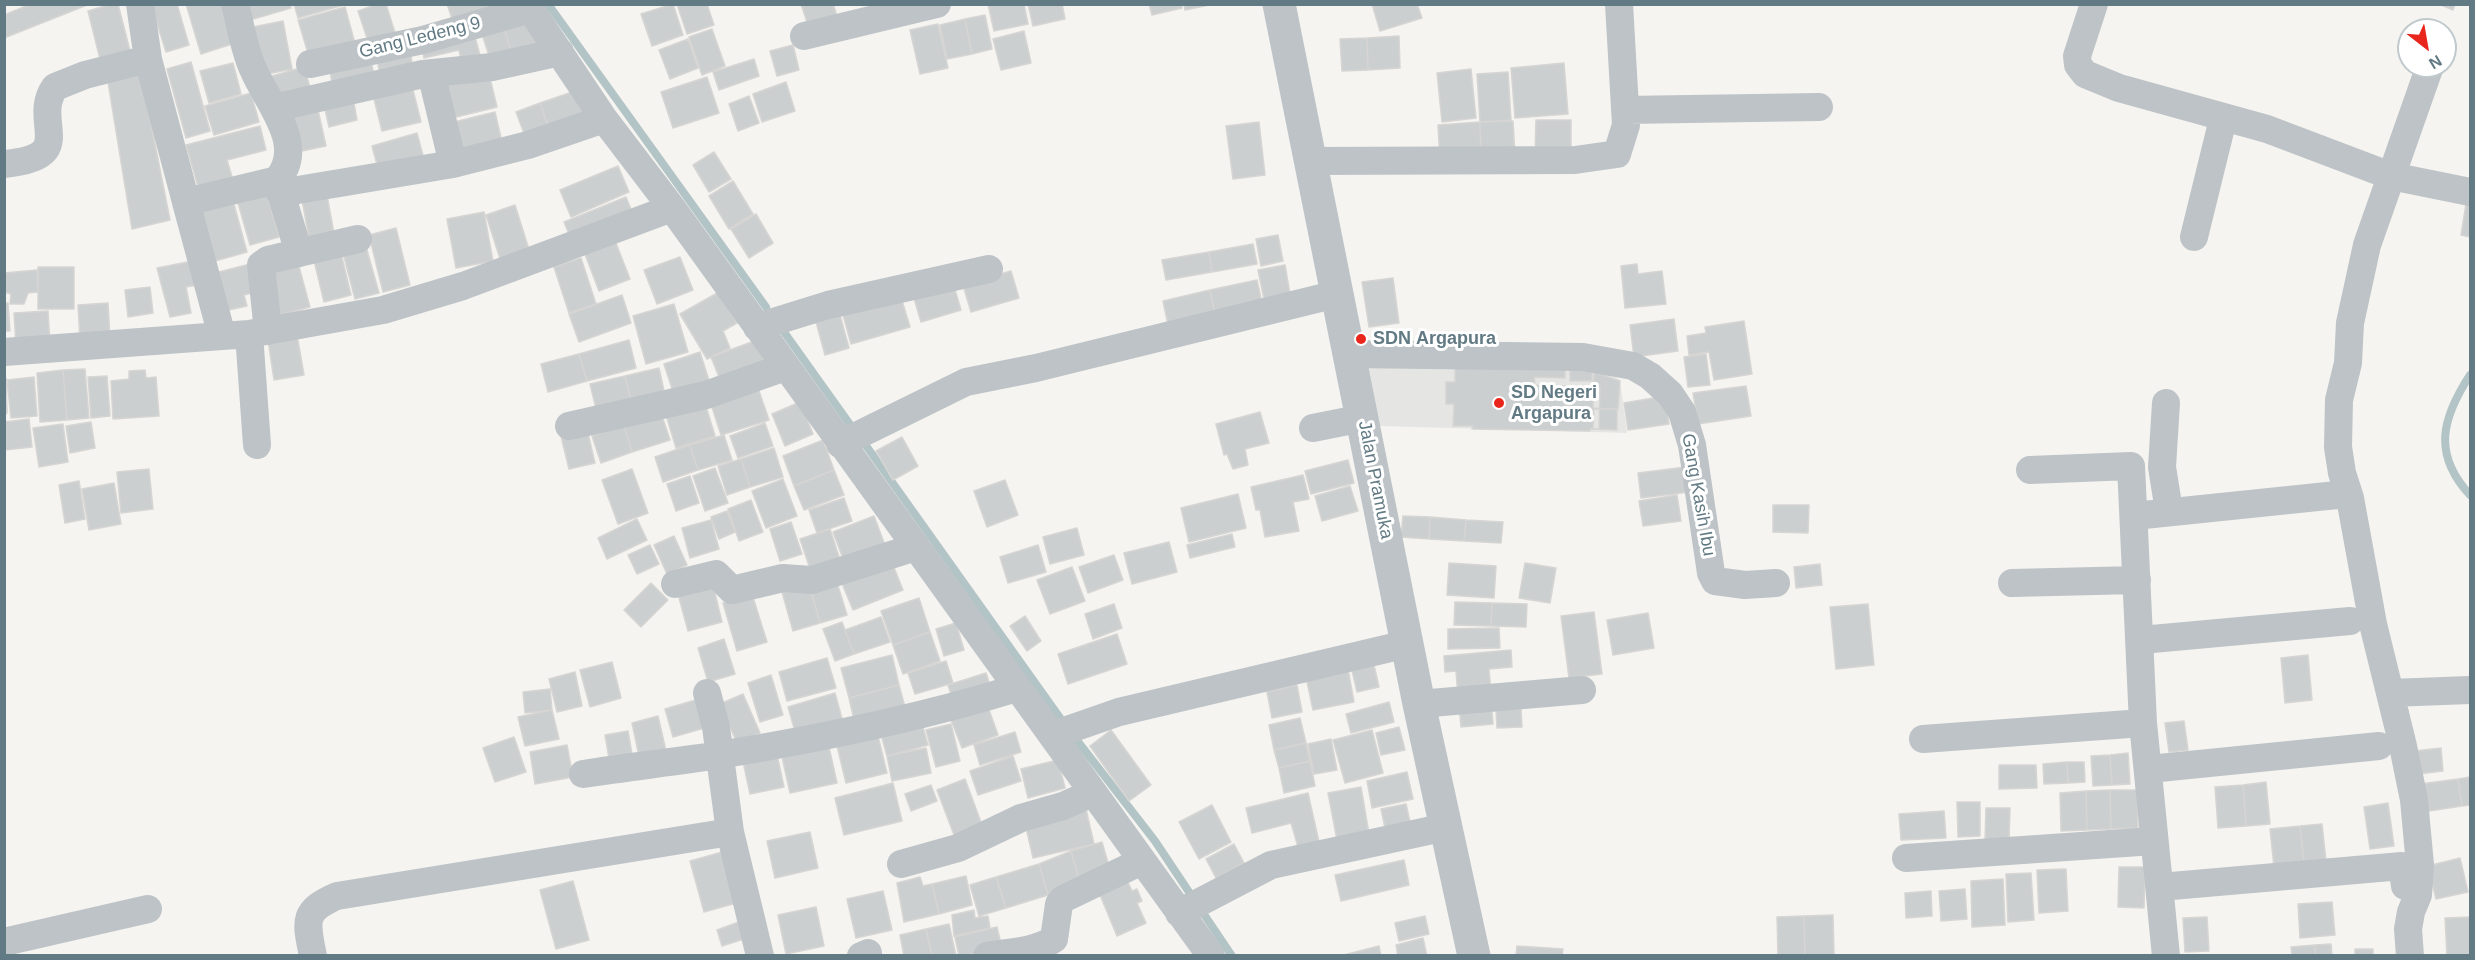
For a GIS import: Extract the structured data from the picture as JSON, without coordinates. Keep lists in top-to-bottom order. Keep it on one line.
{"streets":{"street":["Gang Ledeng 9","Jalan Pramuka","Gang Kasih Ibu"]},"crossings":[["Jalan Pramuka","Gang Kasih Ibu"]],"places":["SDN Argapura","SD Negeri Argapura"],"north":"bottom right"}
